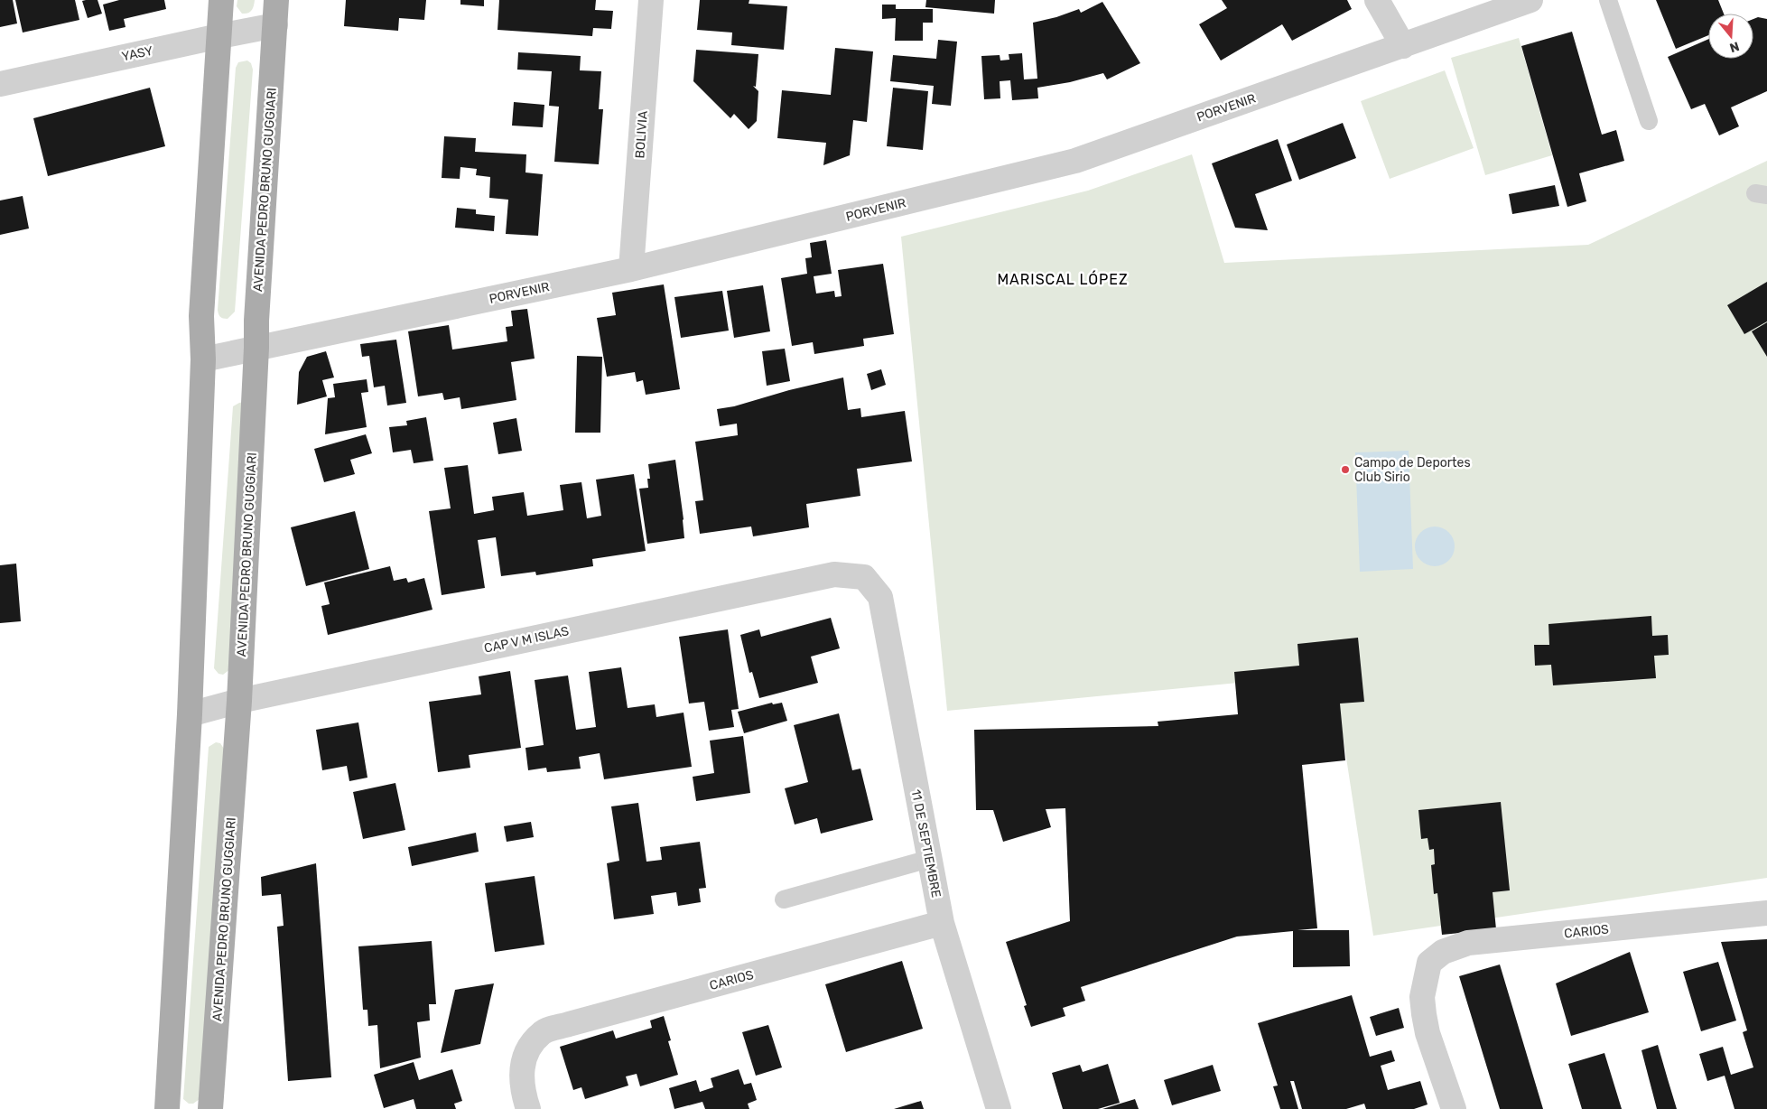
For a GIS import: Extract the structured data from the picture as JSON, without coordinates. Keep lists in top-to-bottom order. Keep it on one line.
{"streets":{"main road":["AVENIDA PEDRO BRUNO GUGGIARI"],"street":["YASY","PORVENIR","BOLIVIA","CAP V M ISLAS","11 DE SEPTIEMBRE","CARIOS"]},"crossings":[["YASY","AVENIDA PEDRO BRUNO GUGGIARI"],["PORVENIR","BOLIVIA"],["PORVENIR","AVENIDA PEDRO BRUNO GUGGIARI"],["AVENIDA PEDRO BRUNO GUGGIARI","CAP V M ISLAS"],["CAP V M ISLAS","11 DE SEPTIEMBRE"],["11 DE SEPTIEMBRE","CARIOS"]],"districts":["MARISCAL LÓPEZ"],"places":["Campo de Deportes Club Sirio"],"north":"bottom"}
